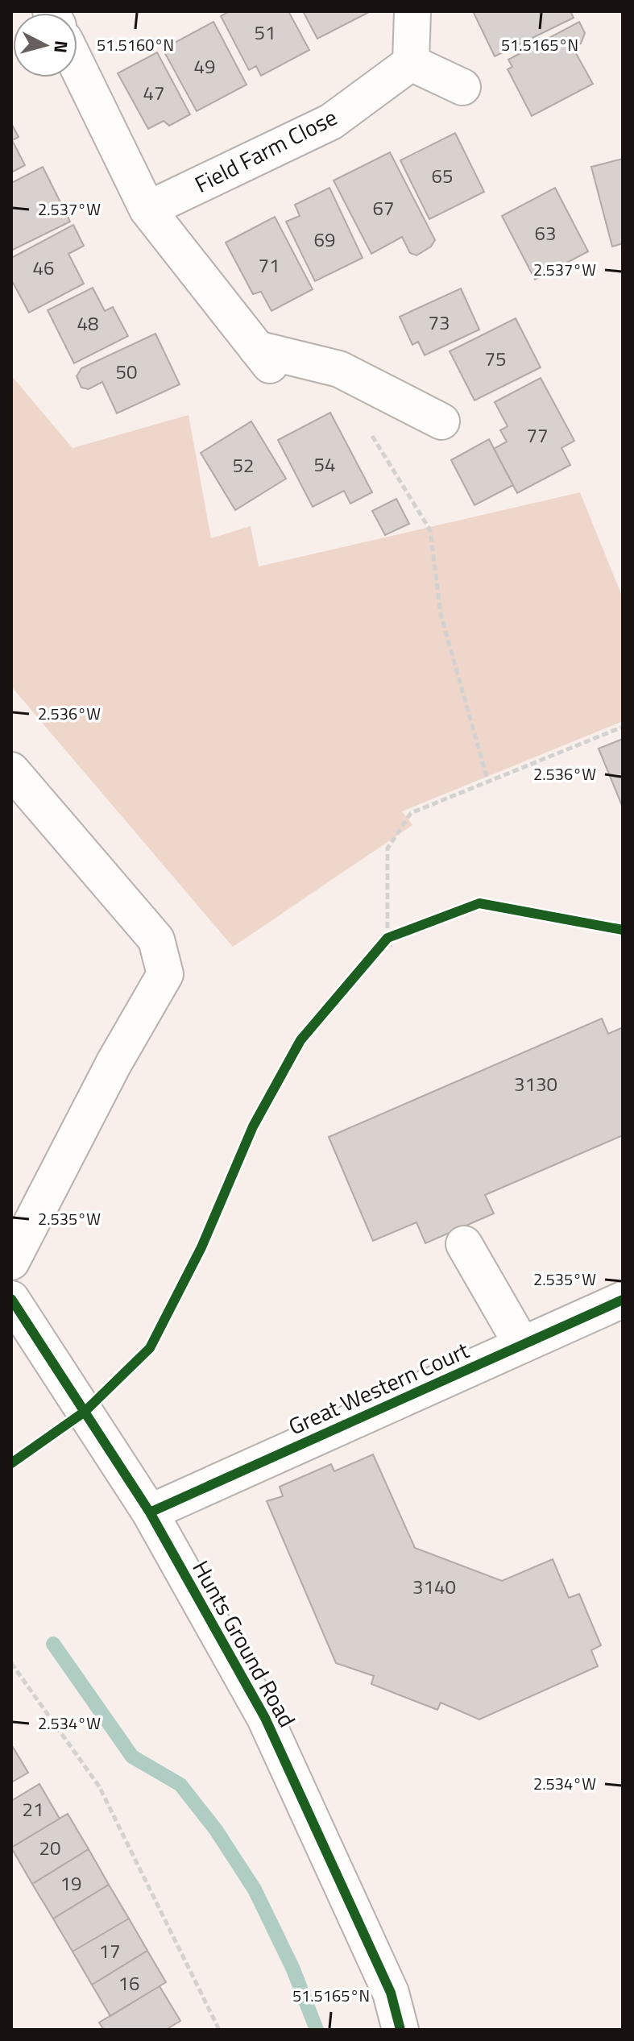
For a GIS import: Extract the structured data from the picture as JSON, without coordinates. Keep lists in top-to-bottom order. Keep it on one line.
{"streets":{"street":["Field Farm Close","Great Western Court","Hunts Ground Road"]},"crossings":[["Great Western Court","Hunts Ground Road"]],"house_numbers":["51","49","47","65","67","63","69","71","46","73","48","75","50","77","54","52","3130","3140","21","20","19","17","16"],"north":"right","coordinates":["51.5160°N","51.5165°N","2.537°W","2.536°W","2.535°W","2.534°W"]}
